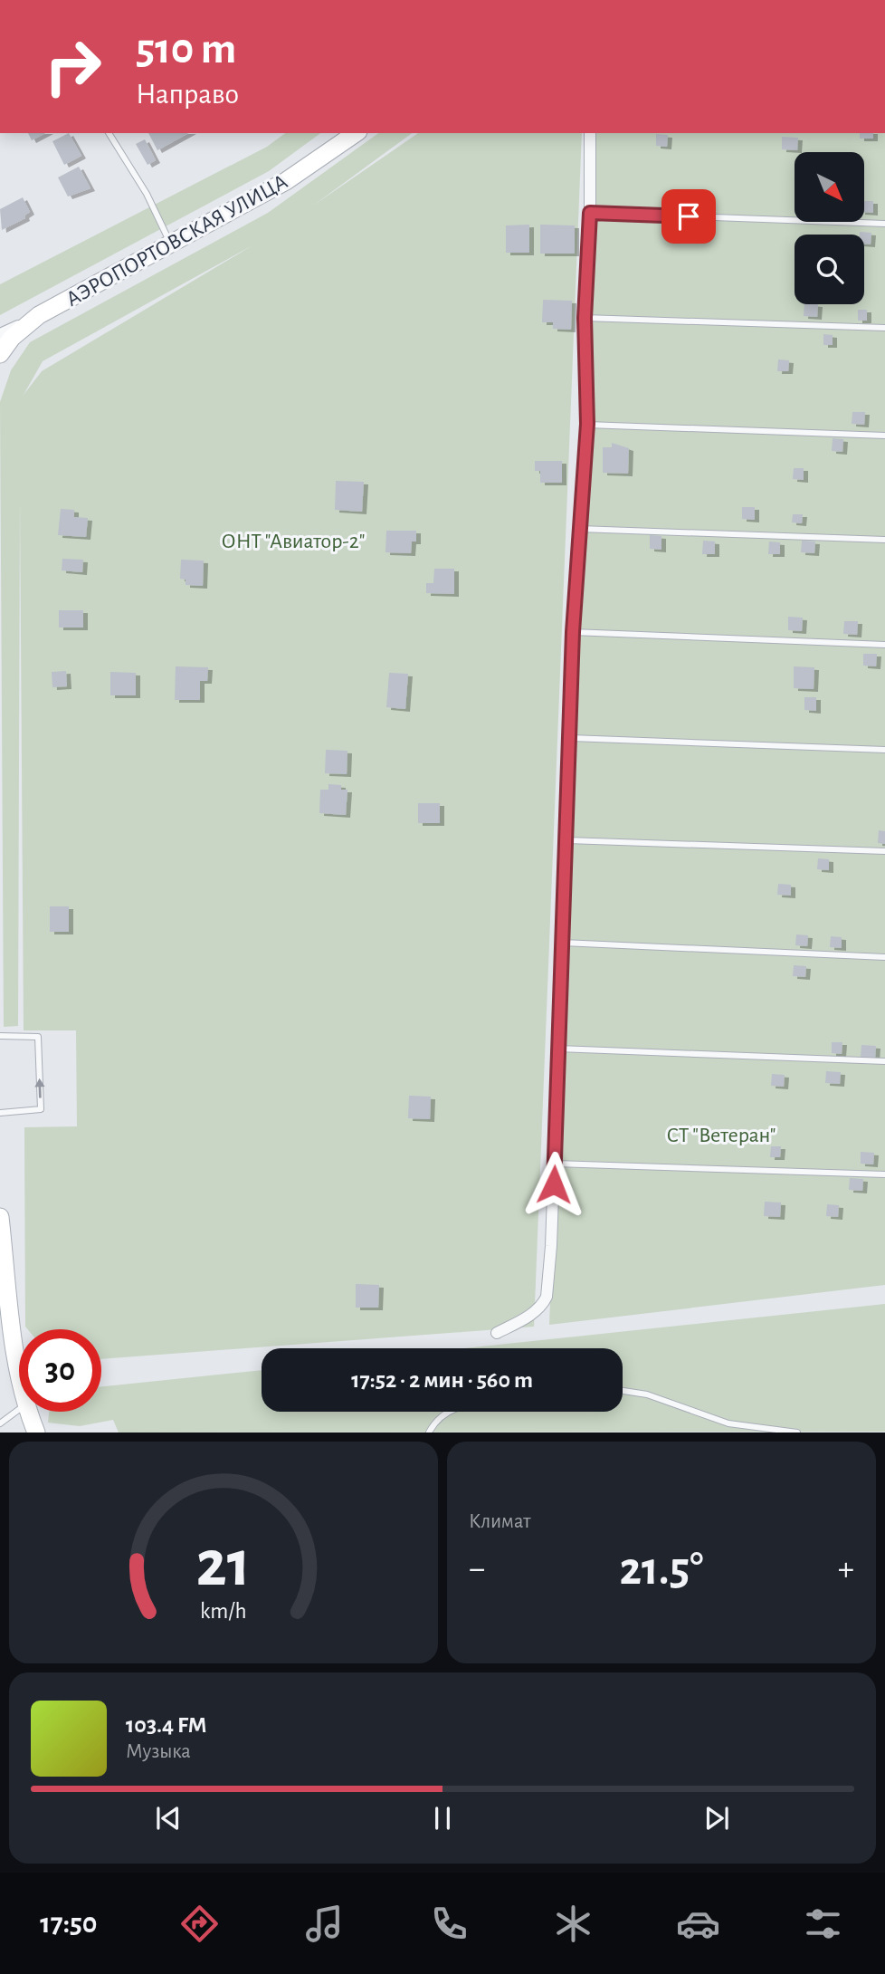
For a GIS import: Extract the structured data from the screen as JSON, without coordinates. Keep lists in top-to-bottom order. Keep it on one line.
{"streets":{"street":["АЭРОПОРТОВСКАЯ УЛИЦА"]},"parks":["ОНТ \"Авиатор-2\"","СТ \"Ветеран\""],"north":"bottom right","page":{"turn":["510 m","Направо"],"limit":"30","trip":"17:52 · 2 мин · 560 m","tile":"Климат","heat":["−","21.5°","+"],"song":["103.4 FM","Музыка"],"tabs":"17:50","gauge":["21","km/h"]}}
